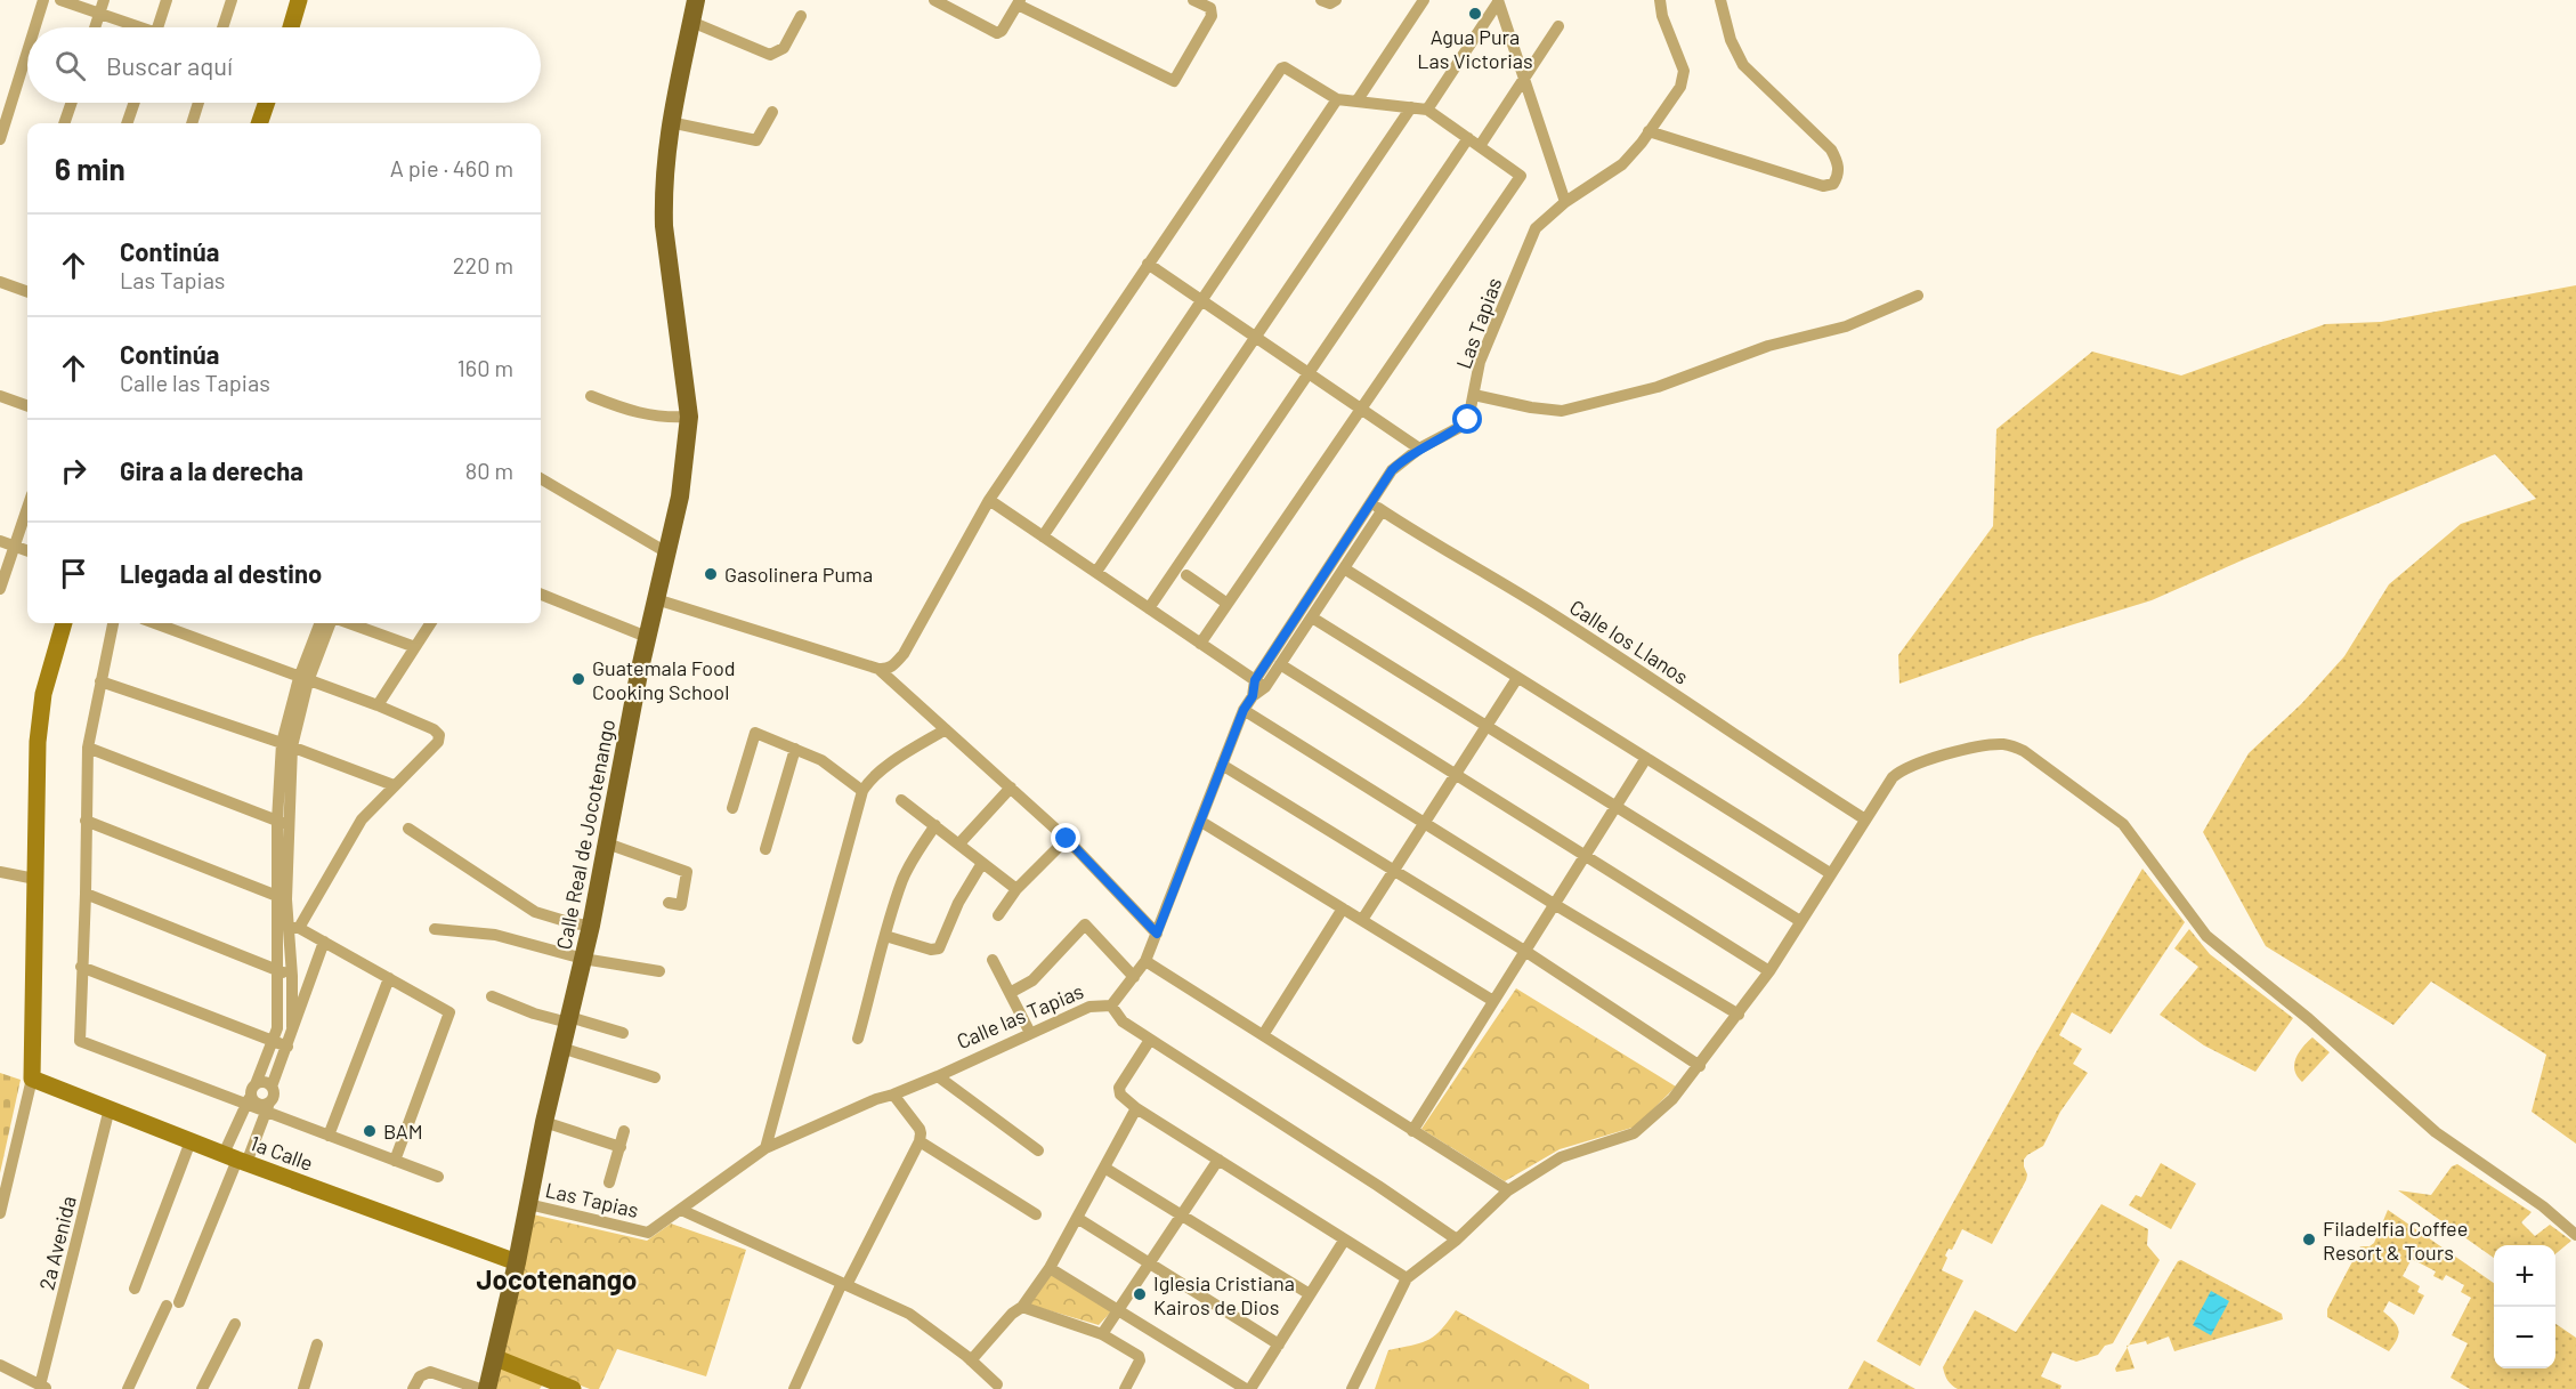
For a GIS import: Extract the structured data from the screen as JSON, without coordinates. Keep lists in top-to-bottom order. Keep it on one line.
{"streets":{"main road":["Calle Real de Jocotenango"],"street":["Las Tapias","Calle los Llanos","Calle las Tapias","1a Calle","2a Avenida"]},"crossings":[["Las Tapias","Calle los Llanos"],["Las Tapias","Calle Real de Jocotenango"],["Las Tapias","Calle las Tapias"],["Calle Real de Jocotenango","1a Calle"],["1a Calle","2a Avenida"]],"districts":["Jocotenango"],"places":["Agua Pura Las Victorias","Gasolinera Puma","Guatemala Food Cooking School","BAM","Filadelfia Coffee Resort & Tours","Iglesia Cristiana Kairos de Dios"],"page":{"search":"Buscar aquí","heading":["6 min","A pie · 460 m"],"list":[["Continúa","Las Tapias","220 m"],["Continúa","Calle las Tapias","160 m"],["Gira a la derecha","80 m"],"Llegada al destino"],"map_buttons":["+","−"]}}
